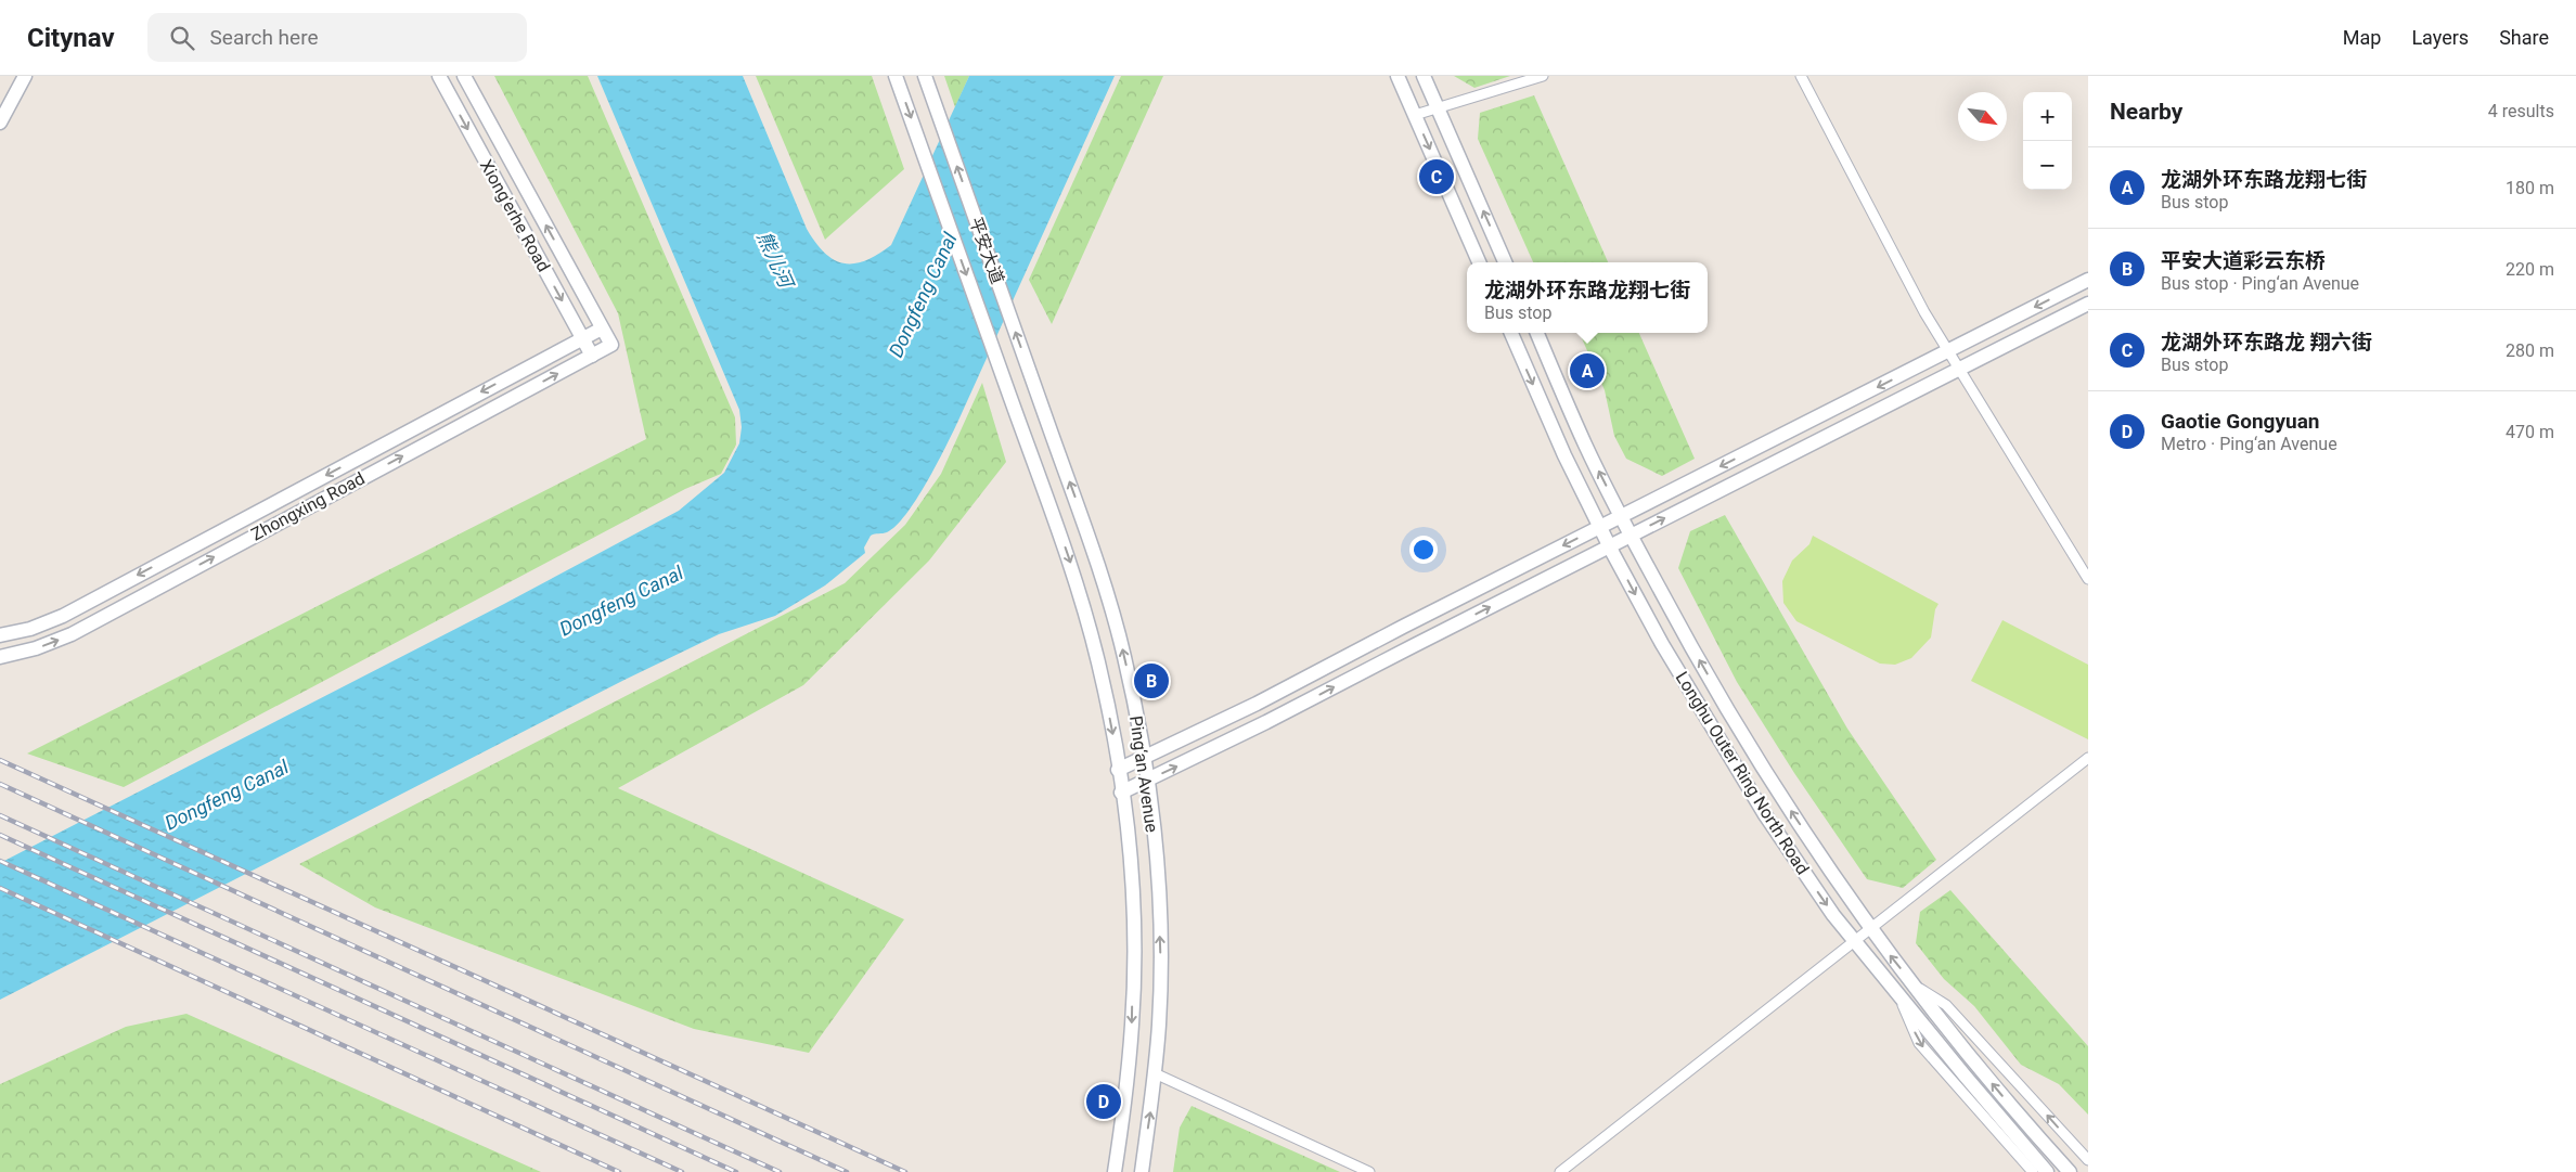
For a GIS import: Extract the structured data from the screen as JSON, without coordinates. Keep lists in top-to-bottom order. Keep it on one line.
{"streets":{"main road":["Xiong'erhe Road","平安大道","Zhongxing Road","Longhu Outer Ring North Road","Ping‘an Avenue"]},"crossings":[["Xiong'erhe Road","Zhongxing Road"],["平安大道","Ping‘an Avenue"]],"water":["熊儿河","Dongfeng Canal"],"north":"bottom right","page":{"header":"Citynav","search":"Search here","nav":["Map","Layers","Share"],"heading":["Nearby","4 results"],"map_buttons":["+","−"],"list":[{"mark":"A","name":"龙湖外环东路龙翔七街","note":"Bus stop","value":"180 m"},{"mark":"B","name":"平安大道彩云东桥","note":"Bus stop · Ping‘an Avenue","value":"220 m"},{"mark":"C","name":"龙湖外环东路龙 翔六街","note":"Bus stop","value":"280 m"},{"mark":"D","name":"Gaotie Gongyuan","note":"Metro · Ping‘an Avenue","value":"470 m"}],"pins":["C","A","B","D"],"popup":["龙湖外环东路龙翔七街","Bus stop"]}}
